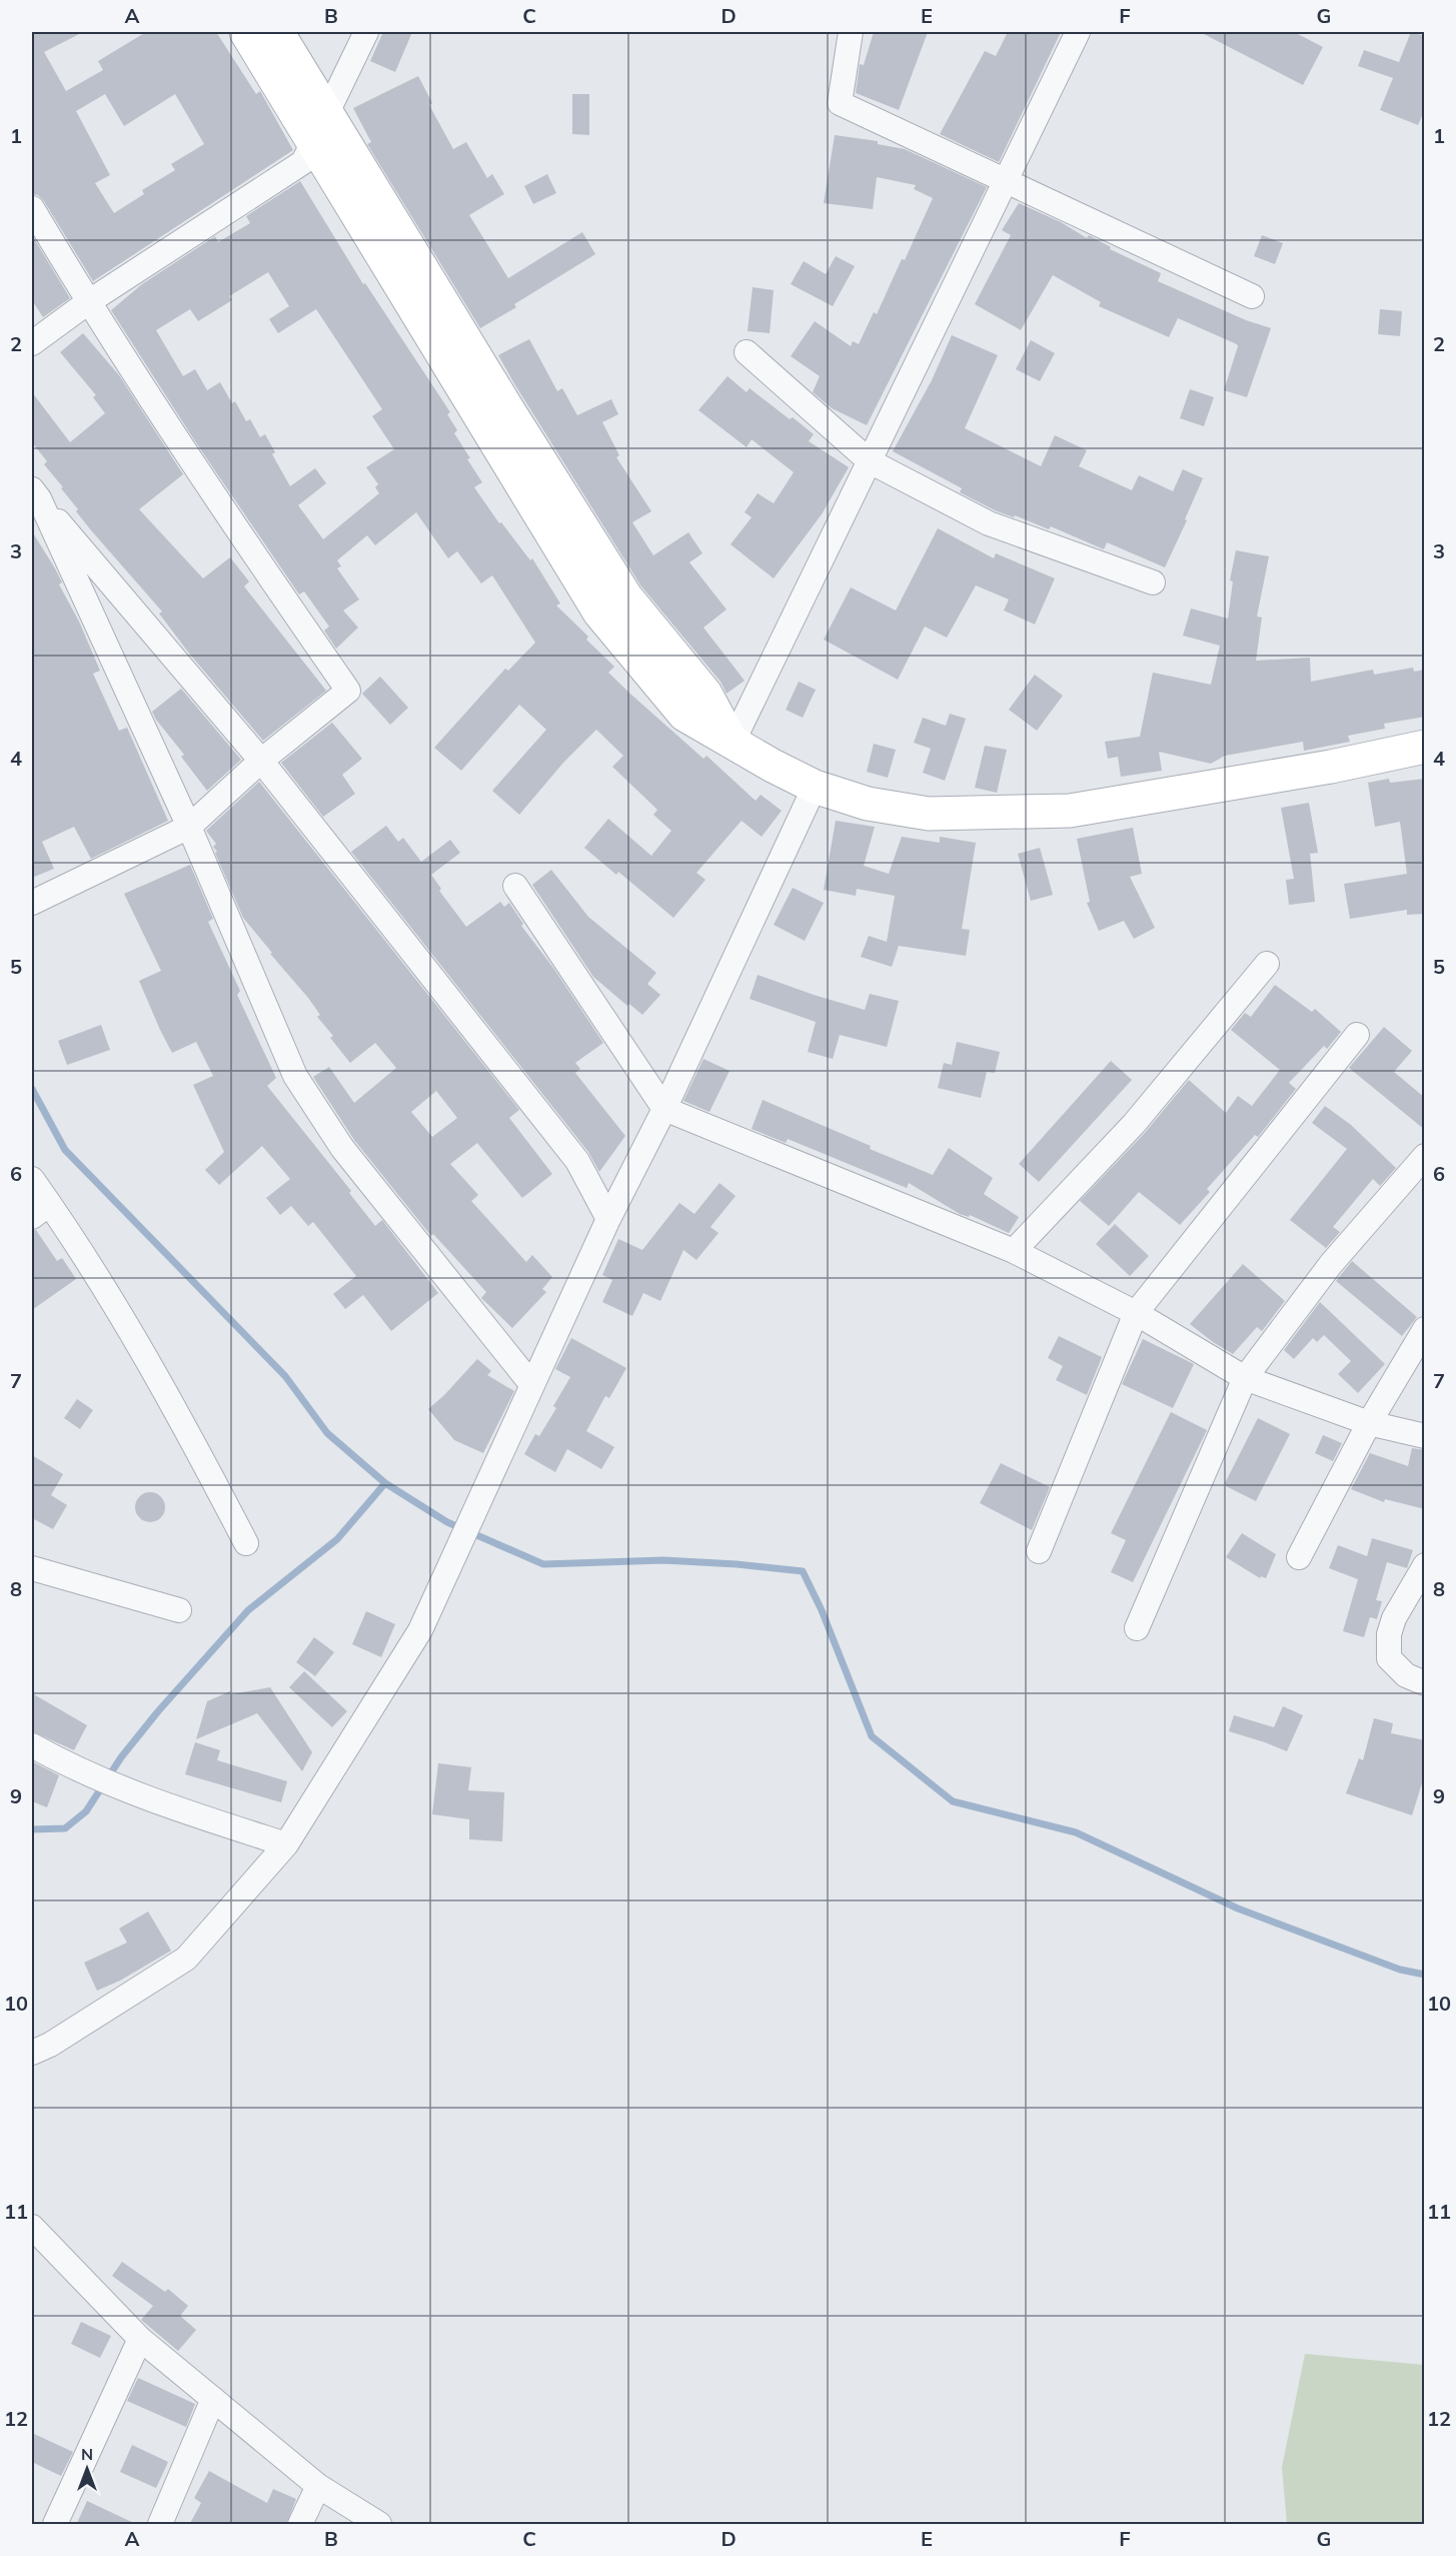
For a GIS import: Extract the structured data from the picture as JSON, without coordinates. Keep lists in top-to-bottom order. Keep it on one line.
{"north":"top","grid":{"columns":["A","B","C","D","E","F","G"],"rows":["1","2","3","4","5","6","7","8","9","10","11","12"]}}
